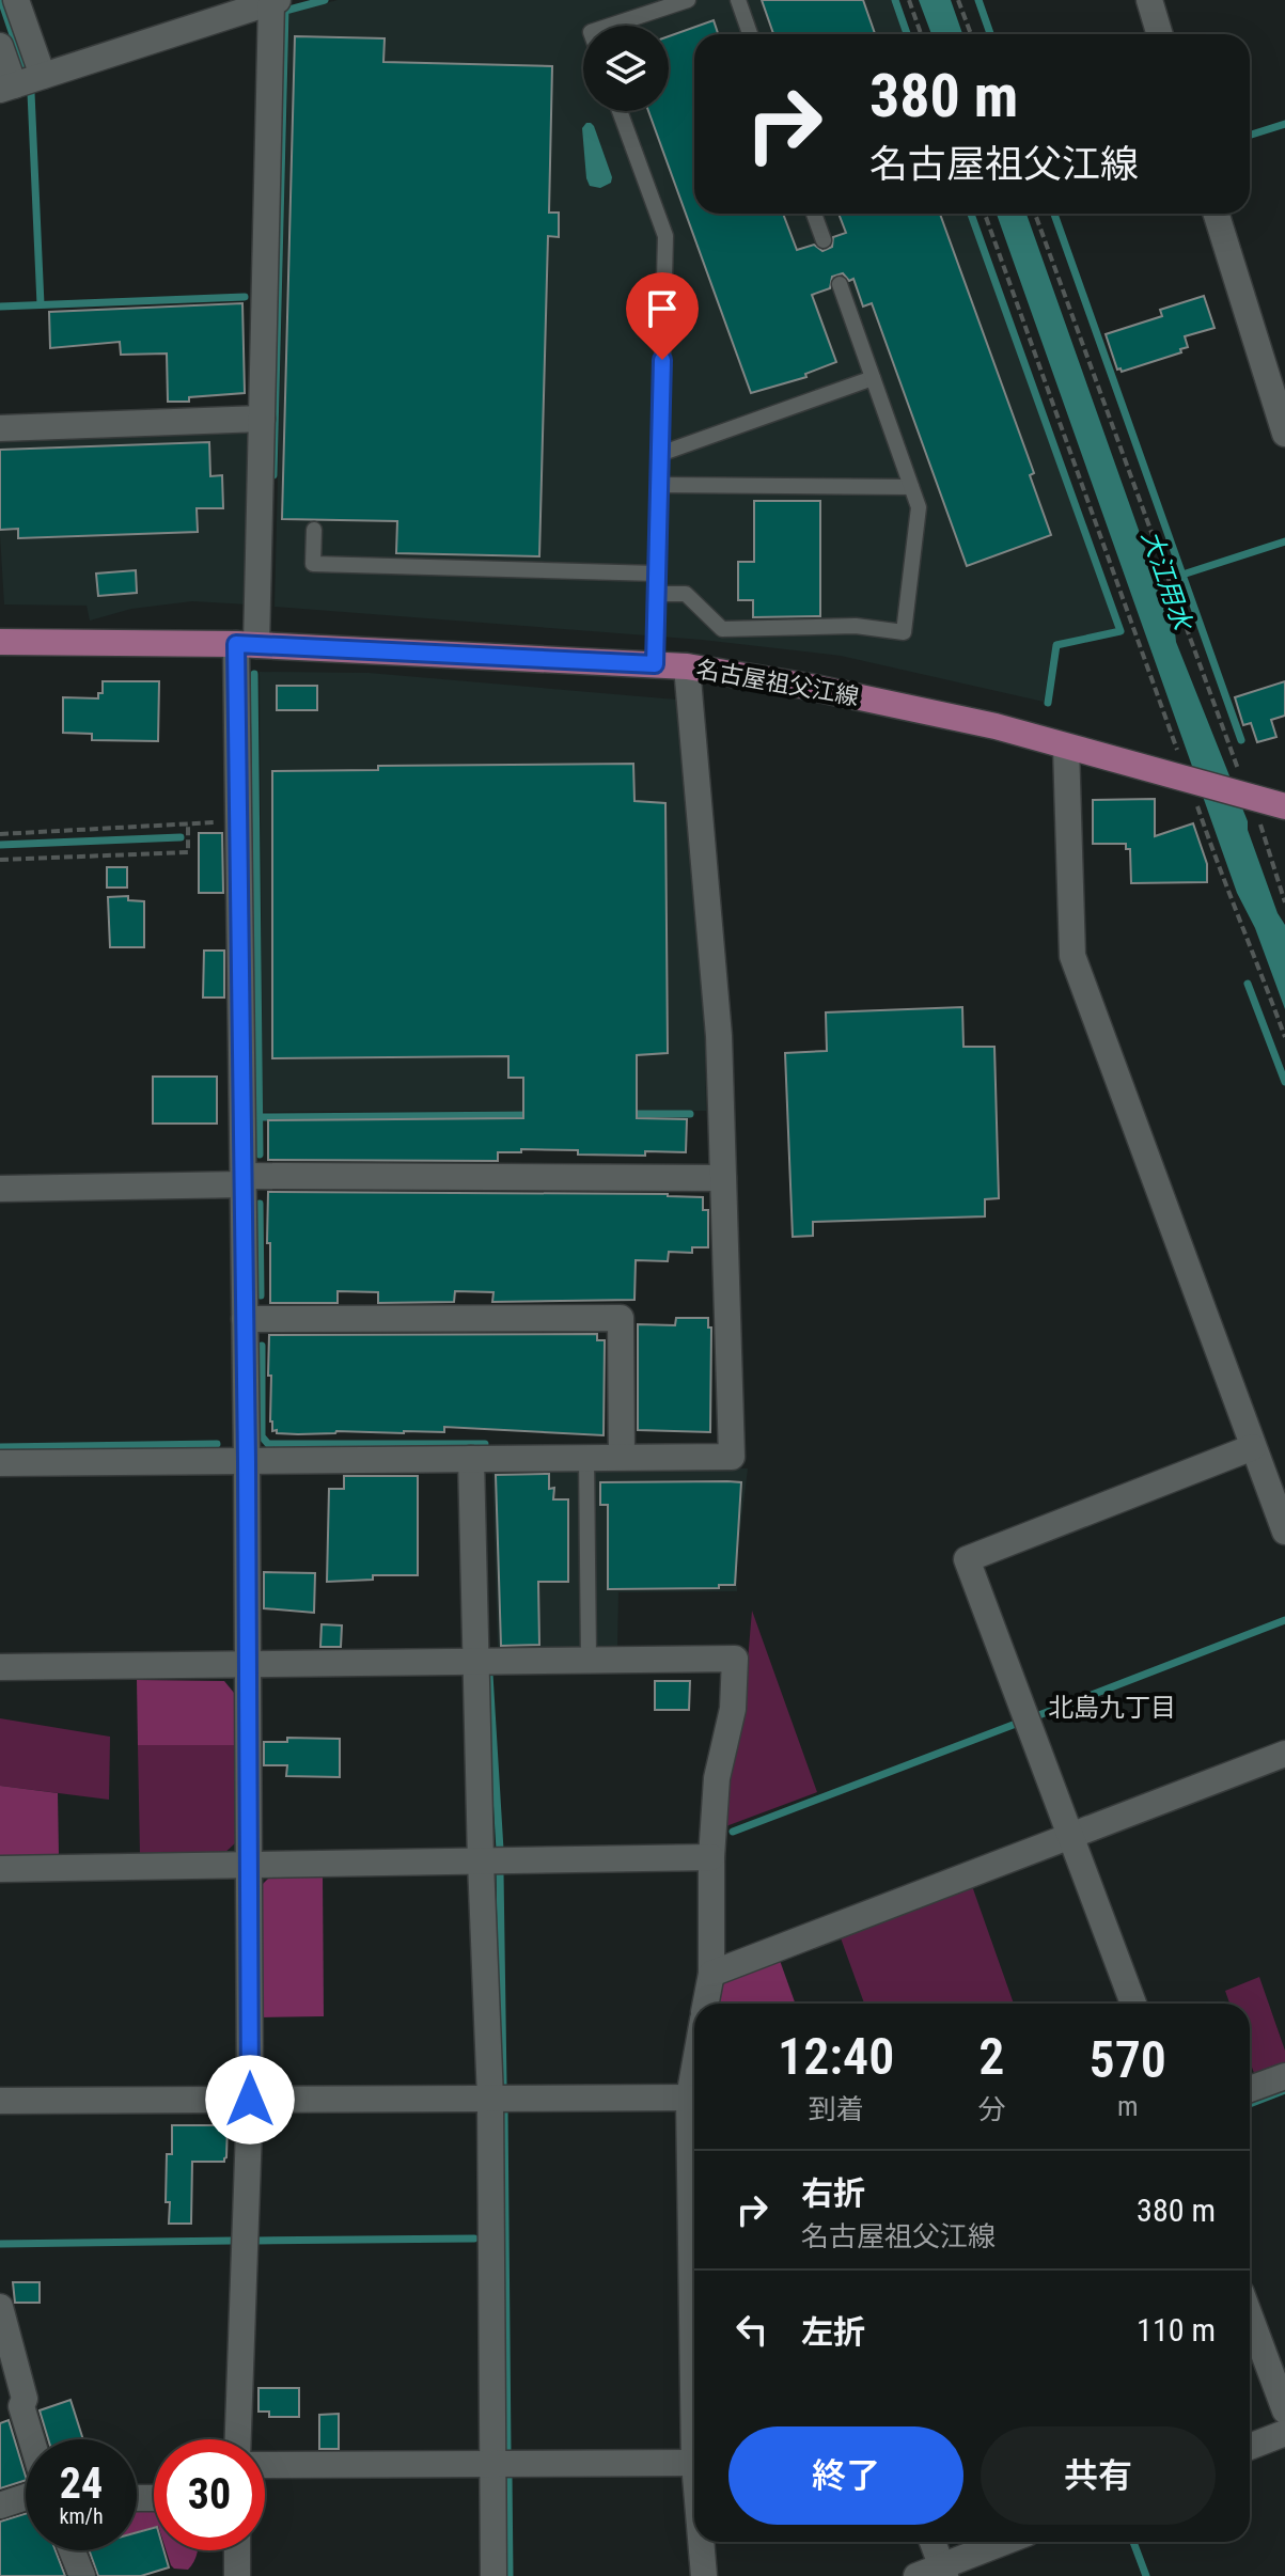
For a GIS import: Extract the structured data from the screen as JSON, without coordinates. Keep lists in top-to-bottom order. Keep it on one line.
{"streets":{"main road":["名古屋祖父江線"]},"districts":["北島九丁目"],"water":["大江用水"],"page":{"turn":["380 m","名古屋祖父江線"],"eta":["12:40","到着","2","分","570","m"],"list":[{"name":"右折","note":"名古屋祖父江線","value":"380 m"},{"name":"左折","value":"110 m"}],"buttons":["終了","共有"],"speed":"24 km/h","limit":"30"}}
